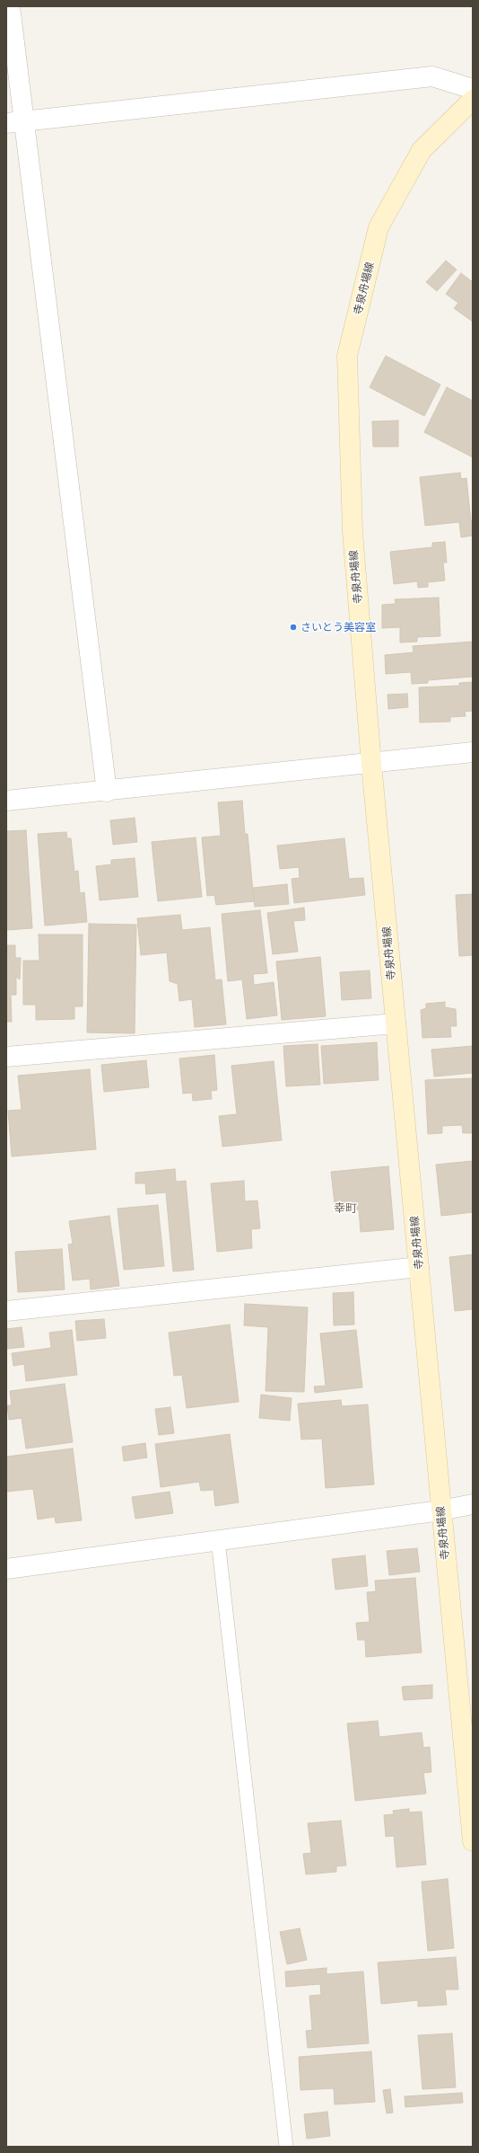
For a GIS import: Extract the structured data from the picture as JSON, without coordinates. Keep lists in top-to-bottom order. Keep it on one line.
{"streets":{"main road":["寺泉舟場線"]},"districts":["幸町"],"places":["さいとう美容室"]}
